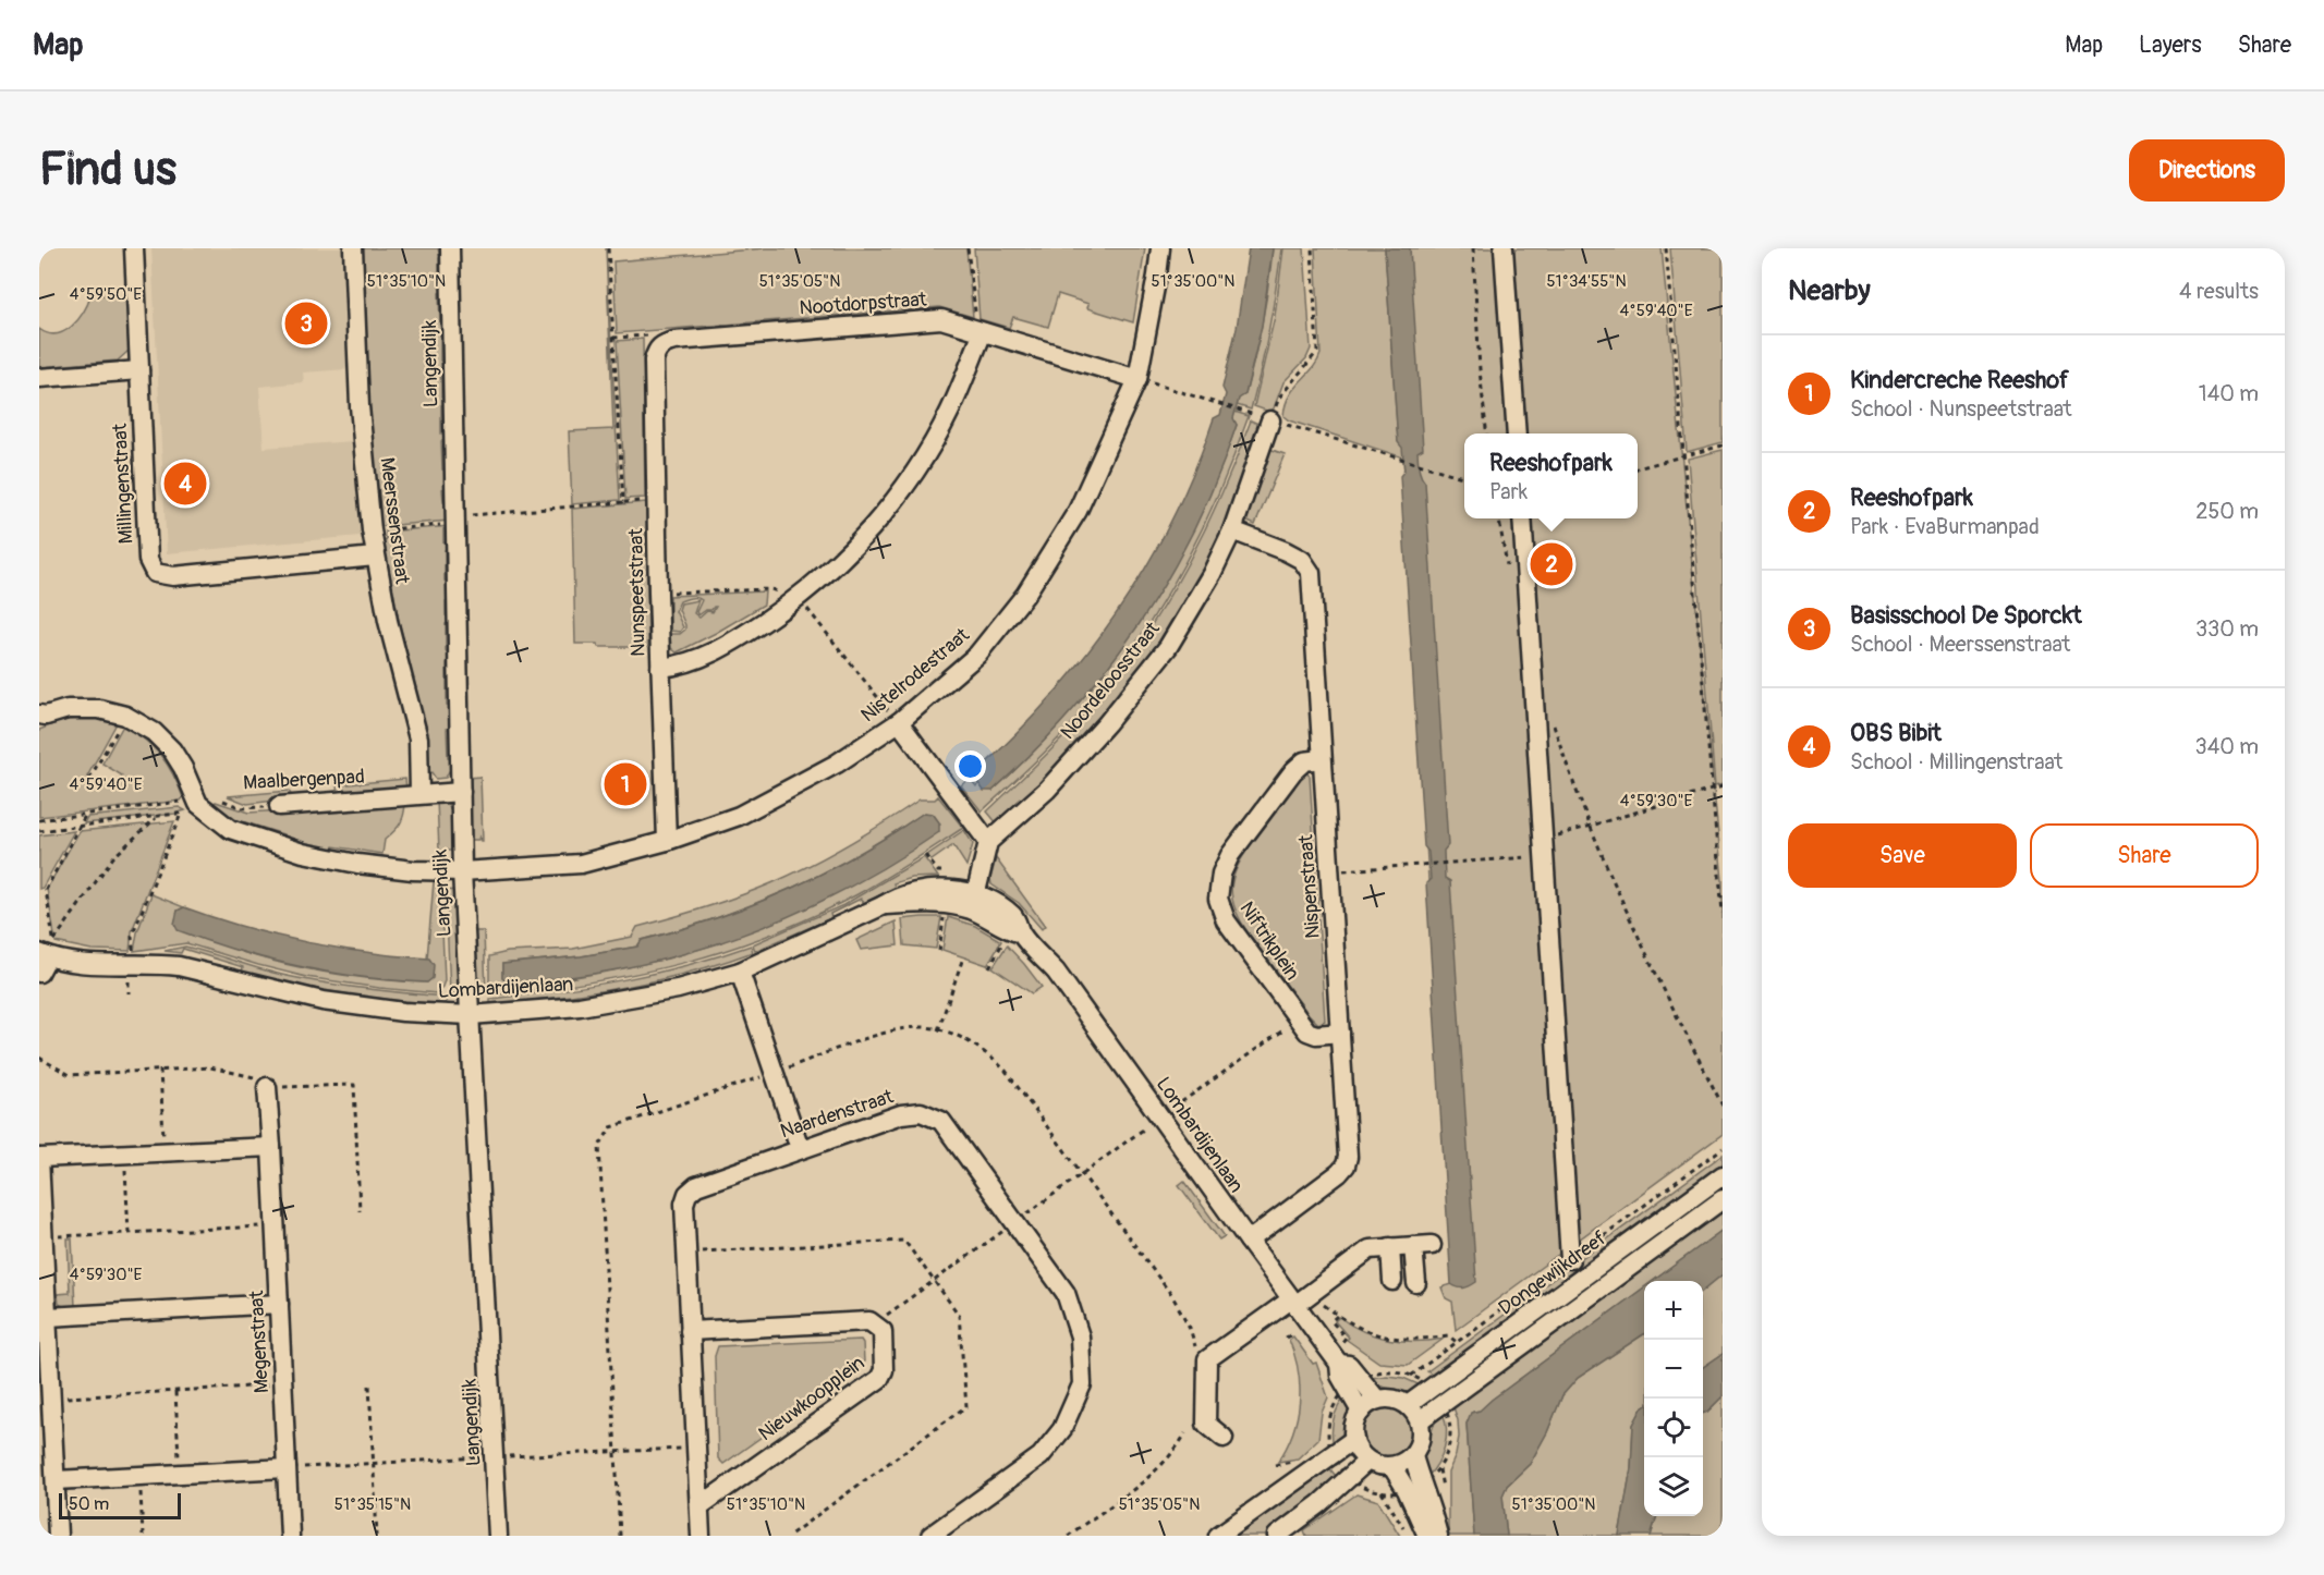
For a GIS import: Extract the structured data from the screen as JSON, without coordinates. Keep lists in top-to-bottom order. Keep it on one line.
{"streets":{"street":["Nootdorpstraat","Langendijk","Millingenstraat","Meerssenstraat","Nunspeetstraat","Nistelrodestraat","Noordeloosstraat","Maalbergenpad","Nispenstraat","Niftrikplein","Lombardijenlaan","Naardenstraat","Dongewijkdreef","Megenstraat","Nieuwkoopplein"]},"crossings":[["Nootdorpstraat","Nunspeetstraat"],["Nootdorpstraat","Nistelrodestraat"],["Langendijk","Nistelrodestraat"],["Langendijk","Maalbergenpad"],["Langendijk","Lombardijenlaan"],["Millingenstraat","Meerssenstraat"],["Meerssenstraat","Maalbergenpad"],["Nunspeetstraat","Nistelrodestraat"],["Nistelrodestraat","Maalbergenpad"],["Noordeloosstraat","Nispenstraat"],["Nispenstraat","Niftrikplein"],["Nispenstraat","Lombardijenlaan"],["Lombardijenlaan","Dongewijkdreef"],["Naardenstraat","Nieuwkoopplein"]],"scale_bar":"50 m","page":{"header":"Map","nav":["Map","Layers","Share"],"buttons":["Directions",["Save","Share"]],"title":"Find us","heading":["Nearby","4 results"],"pins":["3","4","2","1"],"list":[{"mark":"1","name":"Kindercreche Reeshof","note":"School · Nunspeetstraat","value":"140 m"},{"mark":"2","name":"Reeshofpark","note":"Park · EvaBurmanpad","value":"250 m"},{"mark":"3","name":"Basisschool De Sporckt","note":"School · Meerssenstraat","value":"330 m"},{"mark":"4","name":"OBS Bibit","note":"School · Millingenstraat","value":"340 m"}],"popup":["Reeshofpark","Park"],"map_buttons":["+","−"],"scale":"50 m"},"coordinates":["51°35'10\"N","51°35'05\"N","51°35'00\"N","51°34'55\"N","4°59'50\"E","4°59'40\"E","4°59'30\"E","51°35'15\"N"]}
